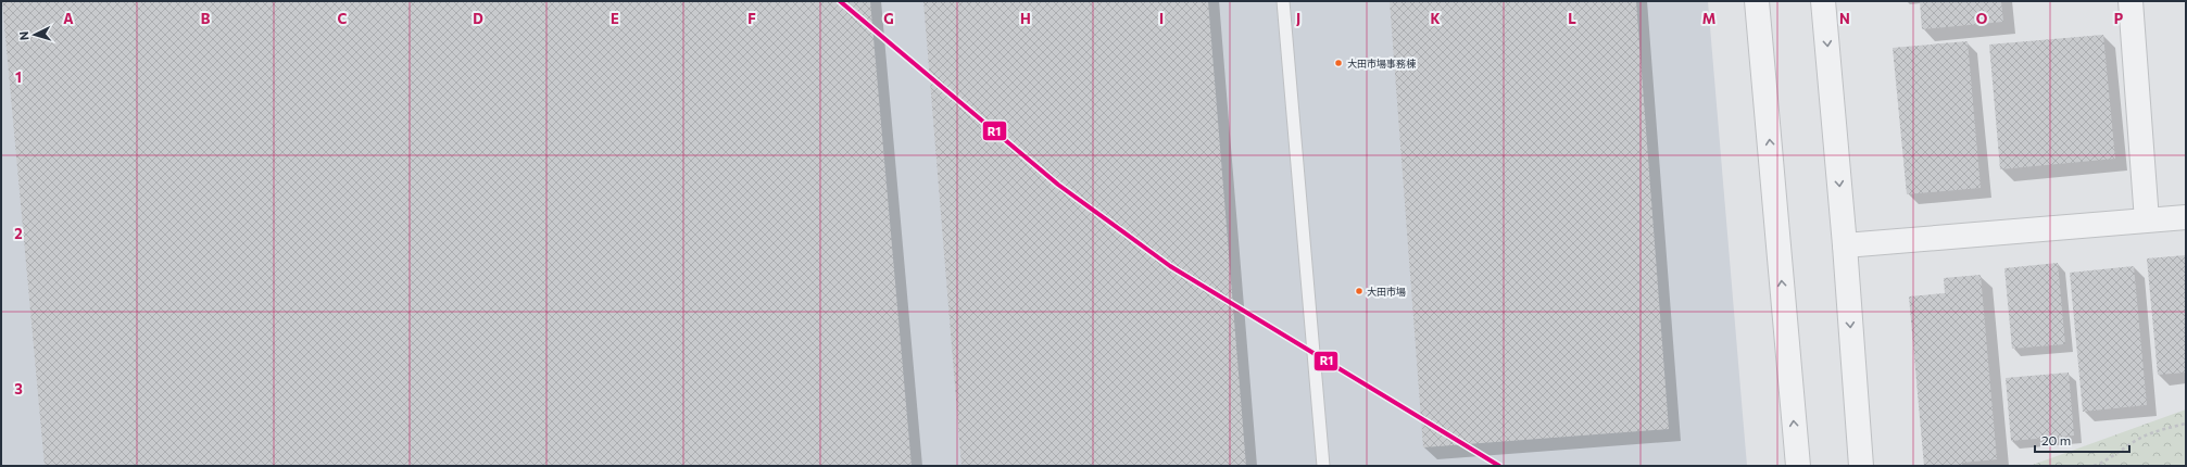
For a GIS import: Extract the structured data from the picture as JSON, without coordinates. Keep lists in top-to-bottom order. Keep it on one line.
{"places":["大田市場事務棟","大田市場"],"lines":["transit line R1"],"scale_bar":"20 m","north":"left","grid":{"columns":["A","B","C","D","E","F","G","H","I","J","K","L","M","N","O","P"],"rows":["1","2","3"]}}
